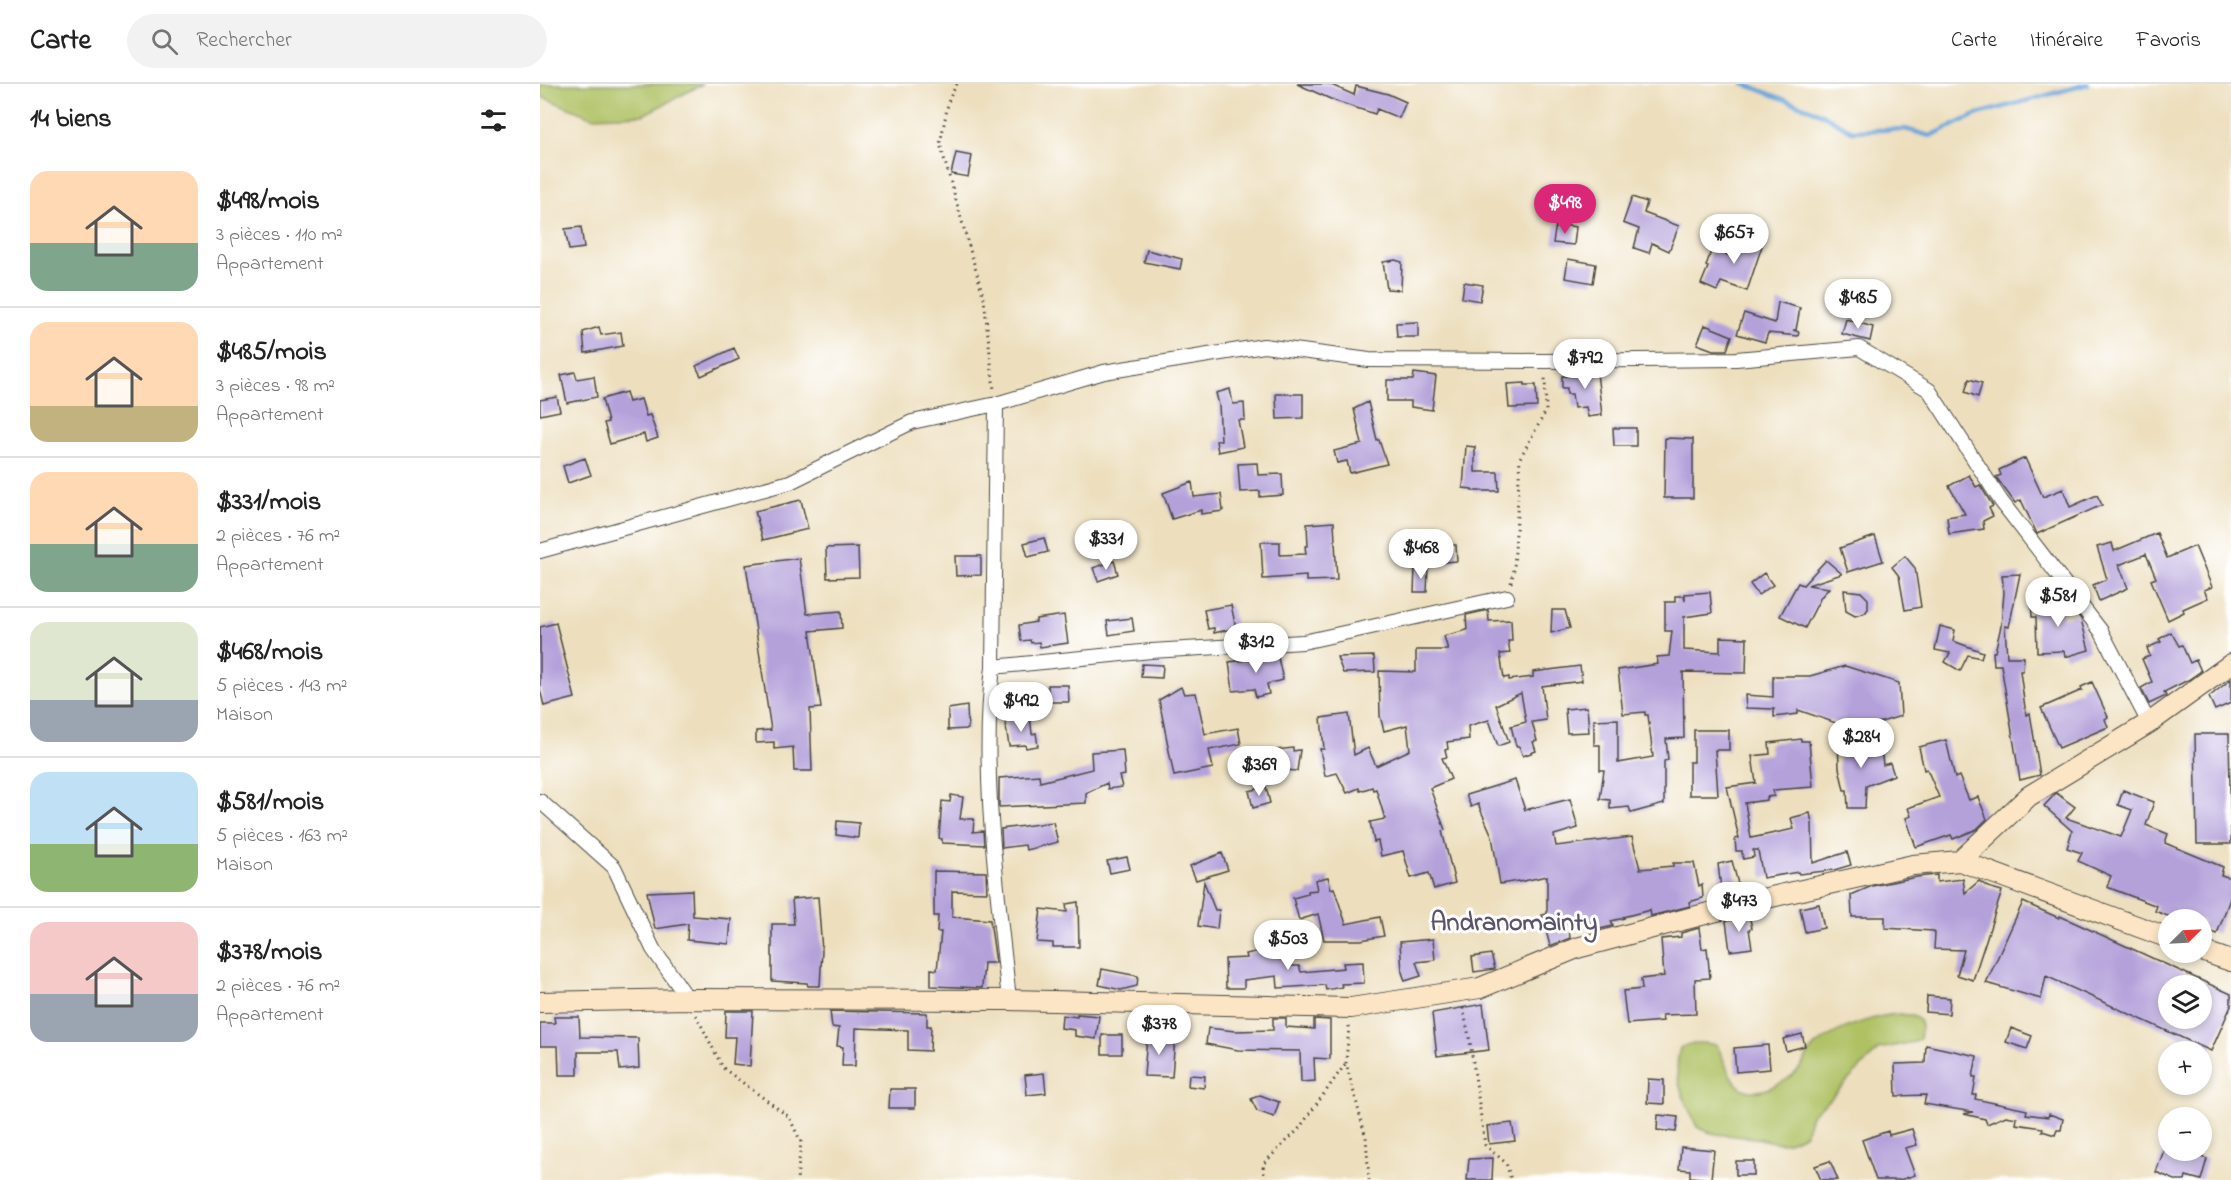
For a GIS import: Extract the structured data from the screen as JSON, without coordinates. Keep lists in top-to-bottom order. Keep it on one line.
{"districts":["Andranomainty"],"north":"top right","page":{"header":"Carte","search":"Rechercher","nav":["Carte","Itinéraire","Favoris"],"heading":"14 biens","list":[{"name":"$498/mois","note":"3 pièces · 110 m² · Appartement"},{"name":"$485/mois","note":"3 pièces · 98 m² · Appartement"},{"name":"$331/mois","note":"2 pièces · 76 m² · Appartement"},{"name":"$468/mois","note":"5 pièces · 143 m² · Maison"},{"name":"$581/mois","note":"5 pièces · 163 m² · Maison"},{"name":"$378/mois","note":"2 pièces · 76 m² · Appartement"}],"price":["$498","$657","$485","$792","$331","$468","$581","$312","$492","$284","$369","$473","$503","$378"],"map_buttons":["+","−"]}}
